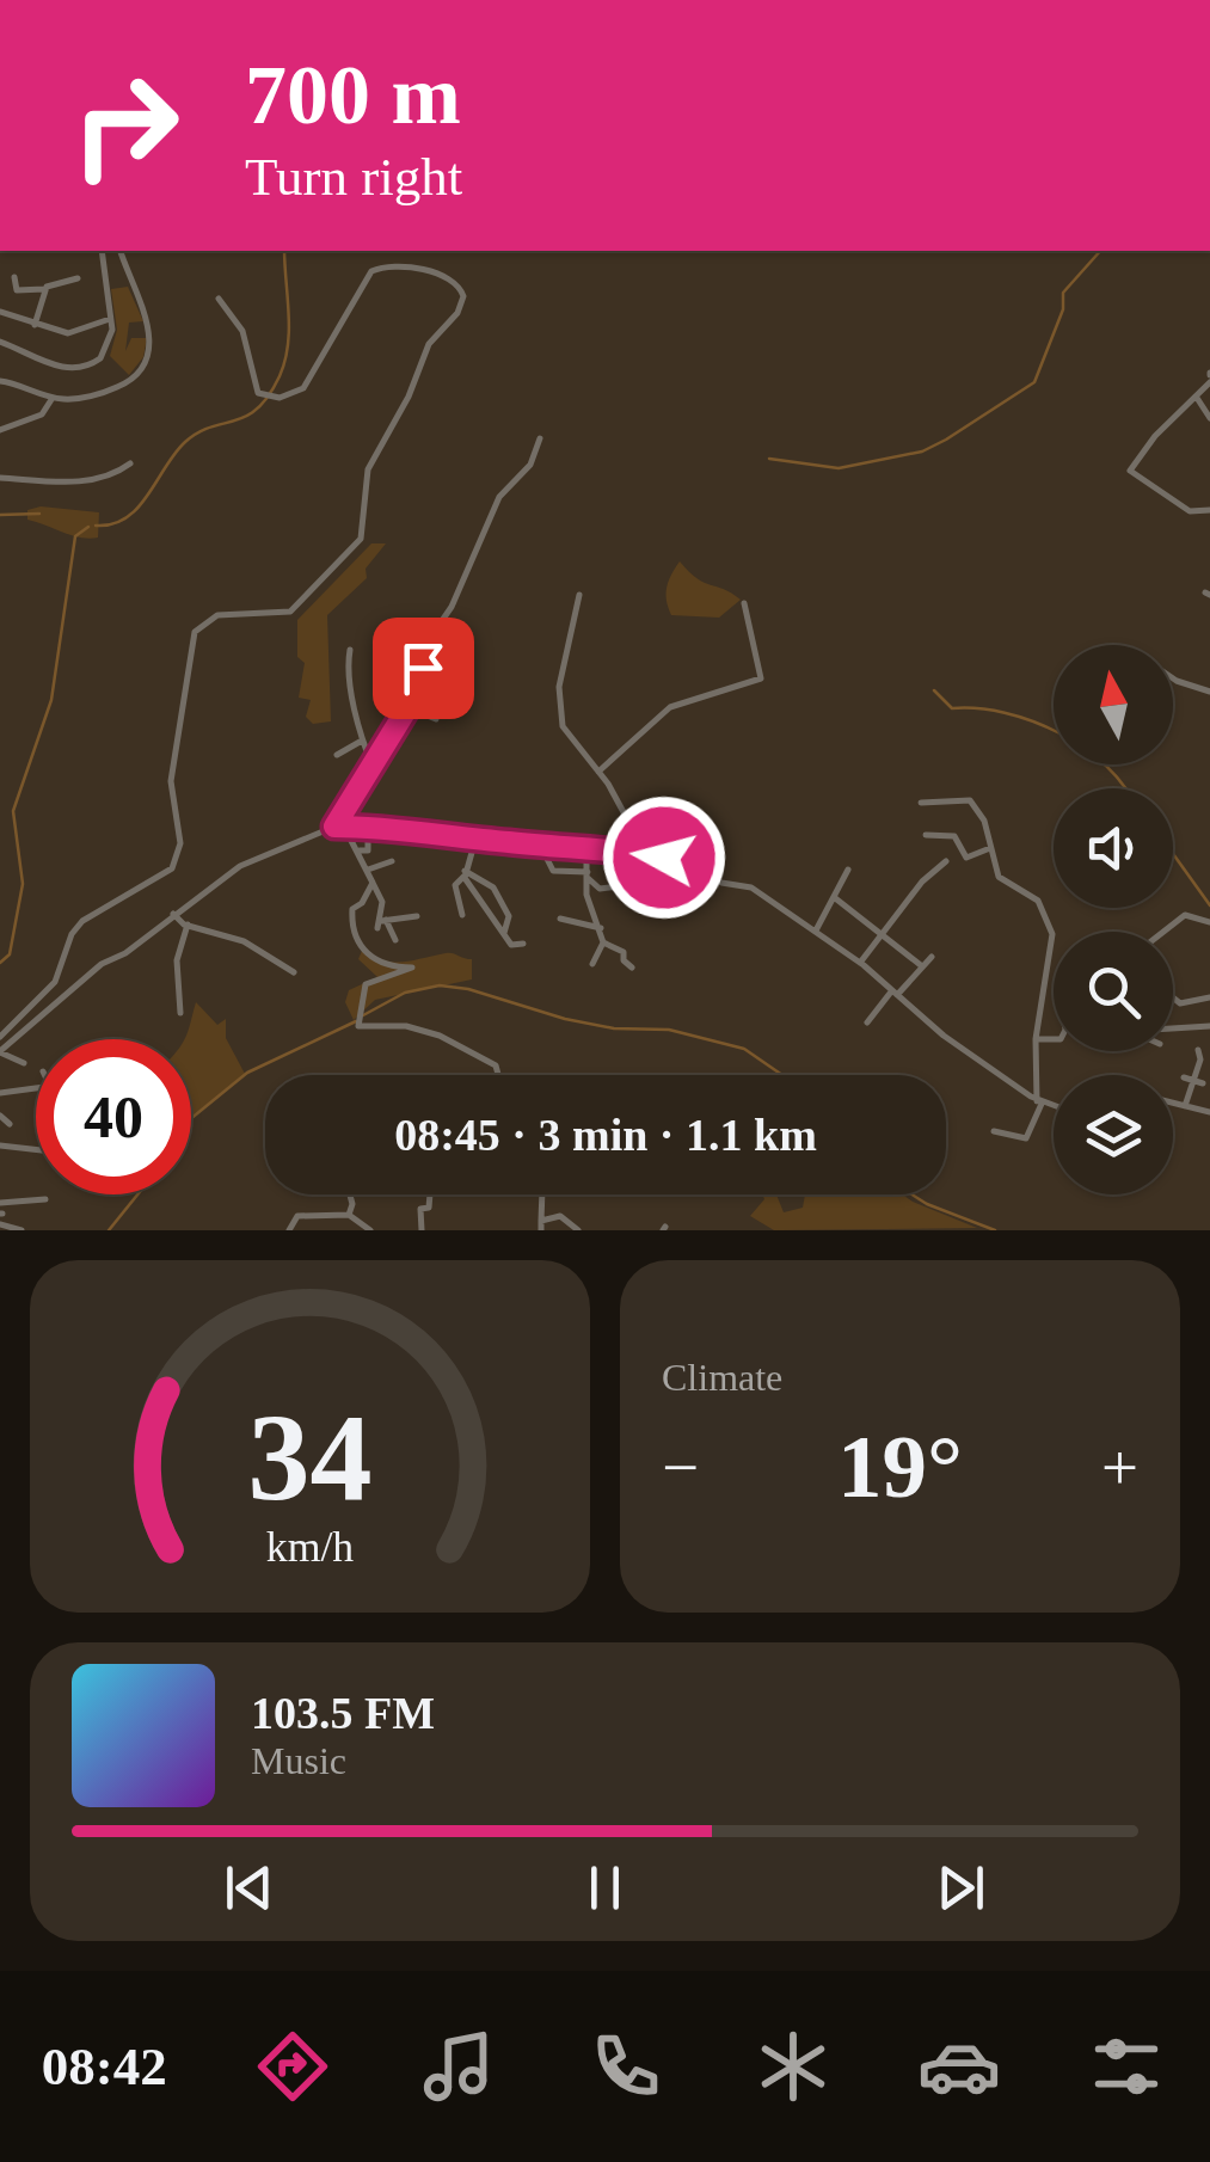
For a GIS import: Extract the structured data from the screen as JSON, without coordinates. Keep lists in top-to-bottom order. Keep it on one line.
{"north":"top","page":{"turn":["700 m","Turn right"],"limit":"40","trip":"08:45 · 3 min · 1.1 km","tile":"Climate","heat":["−","19°","+"],"song":["103.5 FM","Music"],"tabs":"08:42","gauge":["34","km/h"]}}
